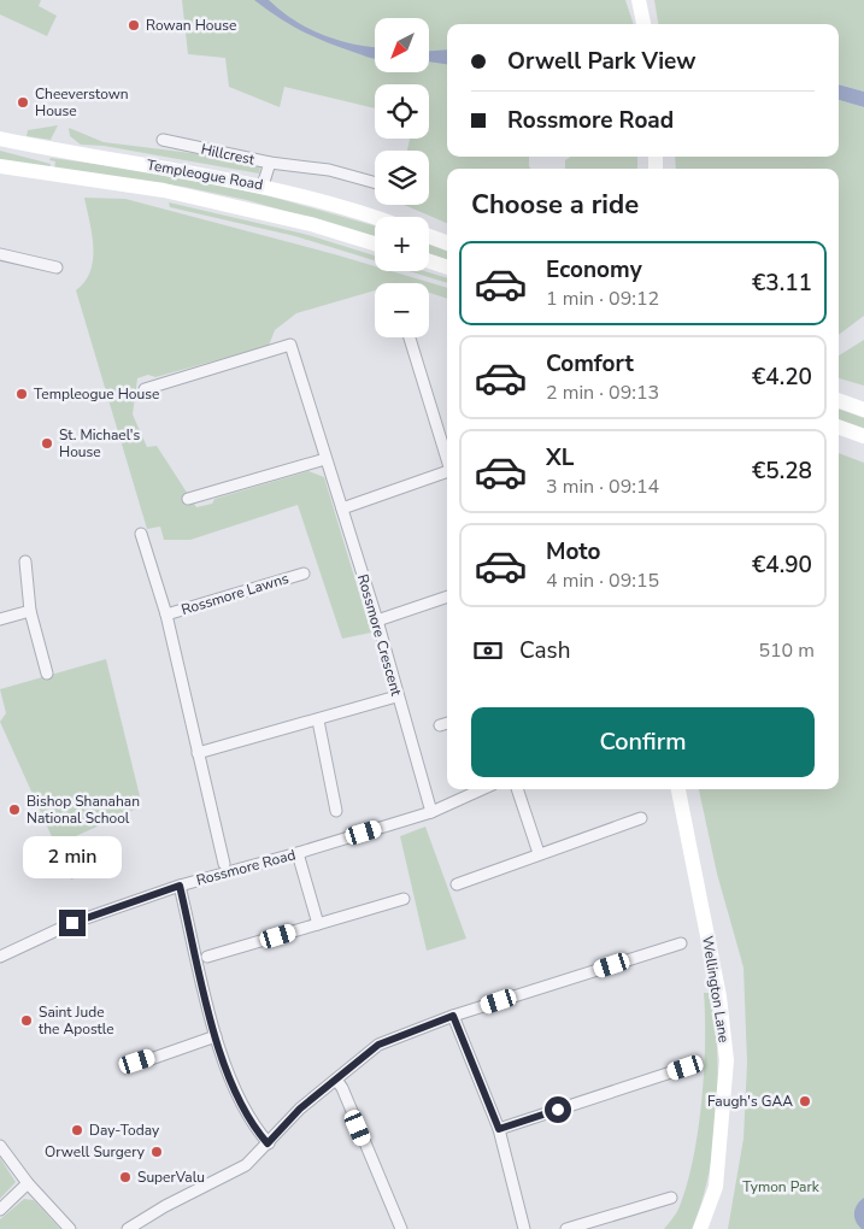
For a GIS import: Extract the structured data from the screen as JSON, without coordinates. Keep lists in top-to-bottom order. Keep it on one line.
{"streets":{"main road":["Templeogue Road","Wellington Lane"],"street":["Hillcrest","Rossmore Lawns","Rossmore Crescent","Rossmore Road"]},"crossings":[["Hillcrest","Templeogue Road"],["Rossmore Crescent","Rossmore Road"]],"parks":["Tymon Park"],"places":["Rowan House","Cheeverstown House","Templeogue House","St. Michael's House","Bishop Shanahan National School","Saint Jude the Apostle","Faugh's GAA","Day-Today","Orwell Surgery","SuperValu"],"north":"bottom left","page":{"map_buttons":["+","−"],"banner":["Orwell Park View","Rossmore Road"],"heading":"Choose a ride","list":[{"name":"Economy","note":"1 min · 09:12","value":"€3.11"},{"name":"Comfort","note":"2 min · 09:13","value":"€4.20"},{"name":"XL","note":"3 min · 09:14","value":"€5.28"},{"name":"Moto","note":"4 min · 09:15","value":"€4.90"}],"pay":["Cash","510 m"],"buttons":"Confirm","bubble":"2 min"}}
